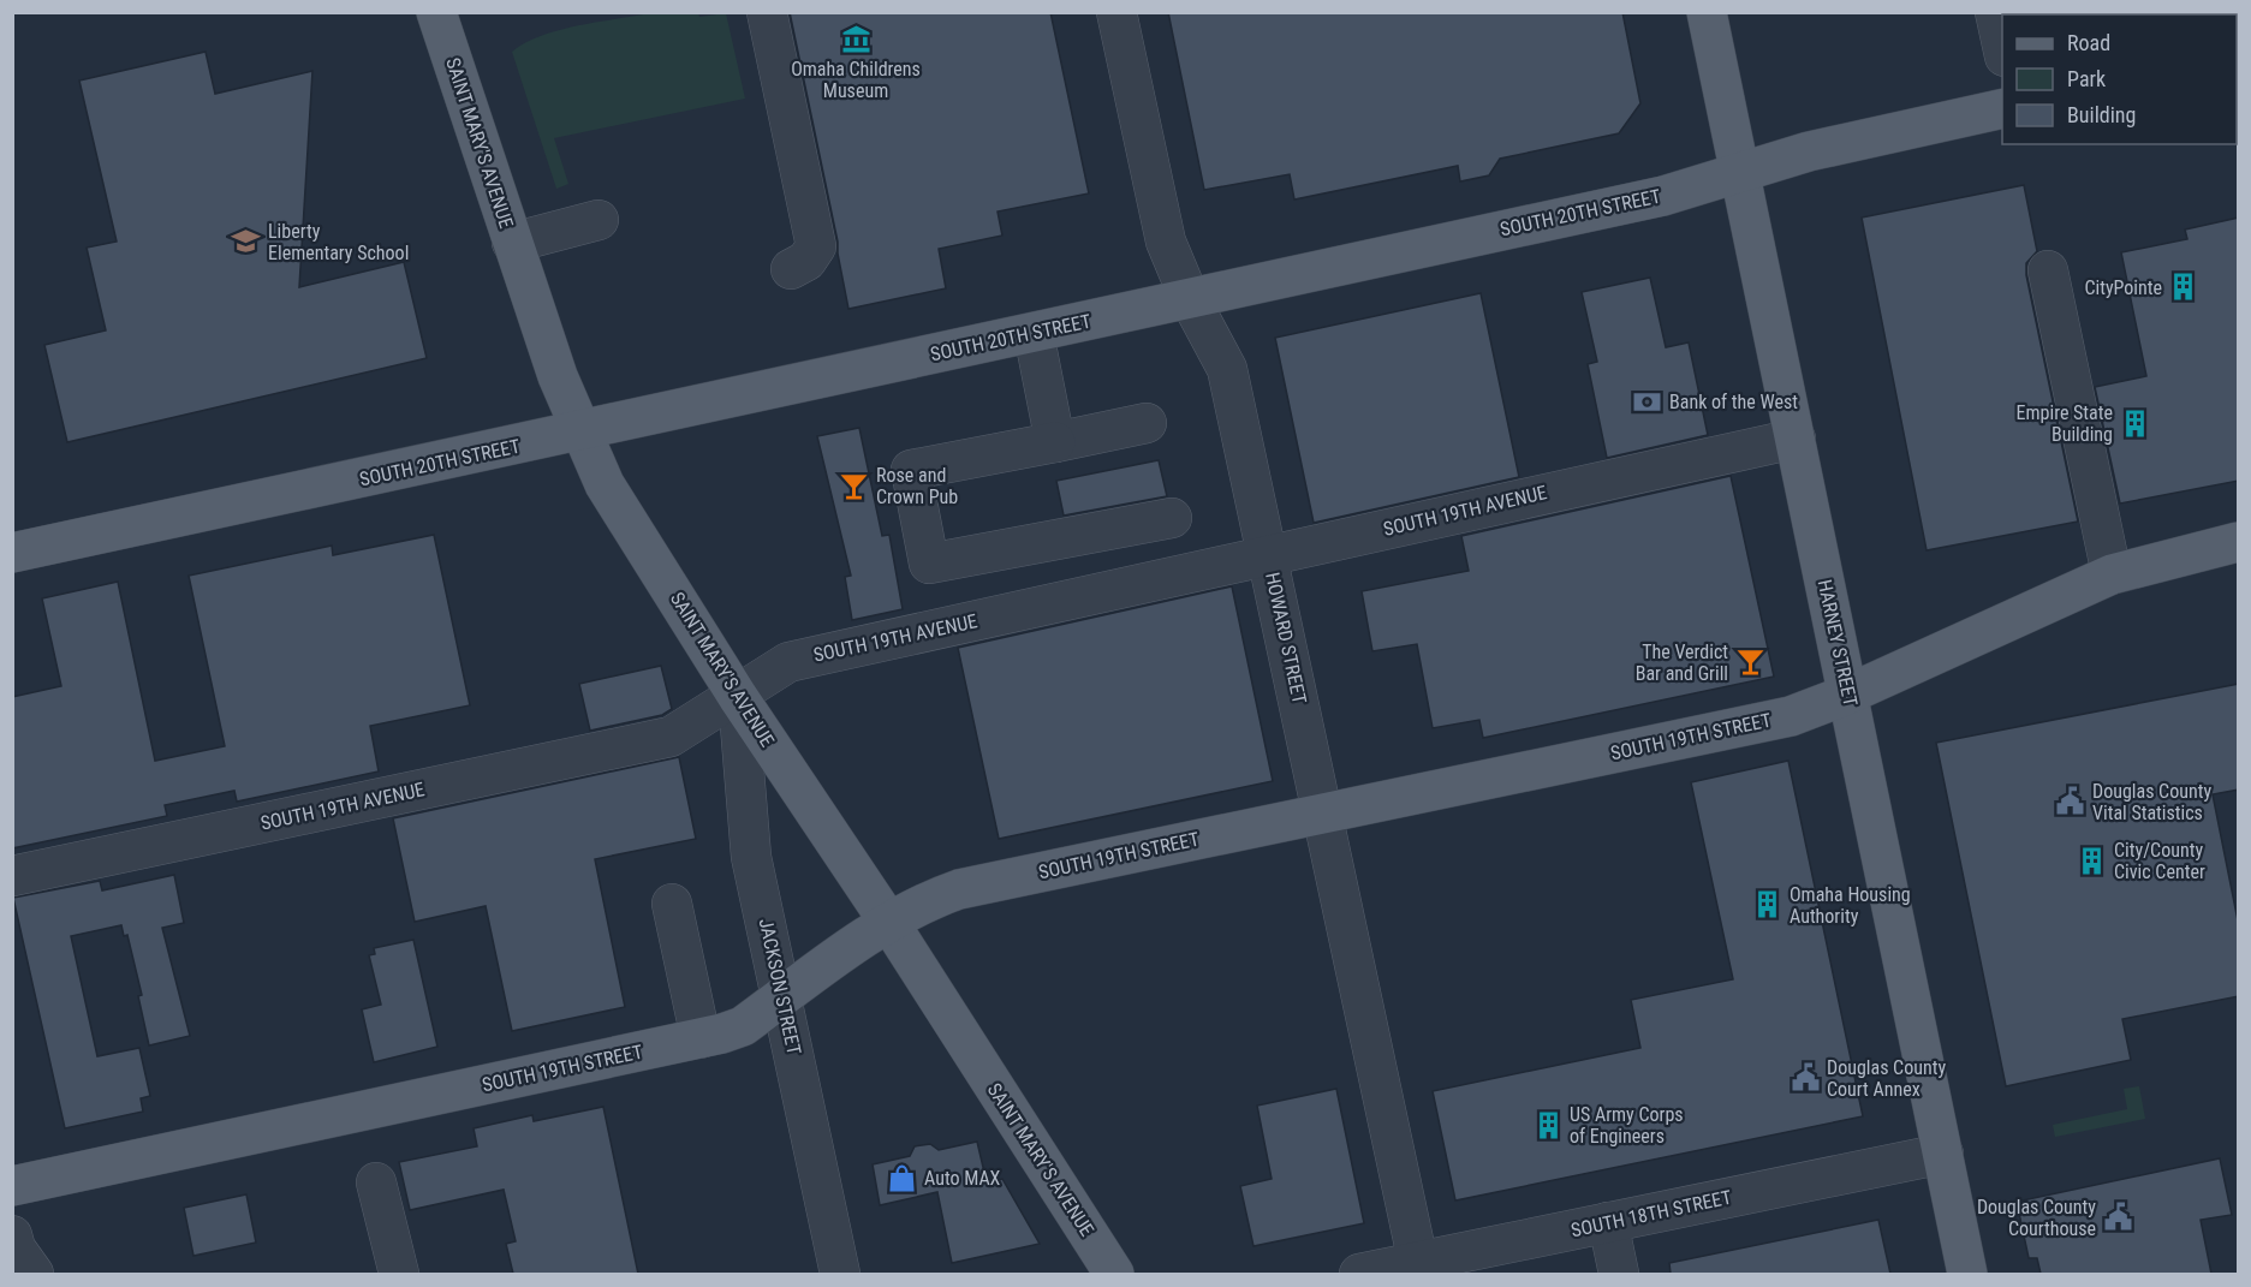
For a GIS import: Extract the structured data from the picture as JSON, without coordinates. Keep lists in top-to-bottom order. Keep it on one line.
{"streets":{"main road":["SAINT MARY'S AVENUE","SOUTH 20TH STREET","HARNEY STREET","SOUTH 19TH STREET"],"street":["SOUTH 19TH AVENUE","HOWARD STREET","JACKSON STREET","SOUTH 18TH STREET"]},"crossings":[["SAINT MARY'S AVENUE","SOUTH 20TH STREET"],["SAINT MARY'S AVENUE","SOUTH 19TH AVENUE"],["SAINT MARY'S AVENUE","SOUTH 19TH STREET"],["SAINT MARY'S AVENUE","JACKSON STREET"],["SOUTH 20TH STREET","HOWARD STREET"],["SOUTH 20TH STREET","HARNEY STREET"],["SOUTH 19TH AVENUE","HOWARD STREET"],["SOUTH 19TH AVENUE","HARNEY STREET"],["SOUTH 19TH AVENUE","JACKSON STREET"],["HOWARD STREET","SOUTH 19TH STREET"],["HOWARD STREET","SOUTH 18TH STREET"],["HARNEY STREET","SOUTH 19TH STREET"],["HARNEY STREET","SOUTH 18TH STREET"],["SOUTH 19TH STREET","JACKSON STREET"]],"places":{"museum":["Omaha Childrens Museum"],"school or university":["Liberty Elementary School"],"building":["CityPointe","Empire State Building","City/County Civic Center","Omaha Housing Authority","US Army Corps of Engineers"],"bank":["Bank of the West"],"bar":["Rose and Crown Pub","The Verdict Bar and Grill"],"public building":["Douglas County Vital Statistics","Douglas County Court Annex","Douglas County Courthouse"],"shop":["Auto MAX"]},"legend":["Road","Park","Building"]}
